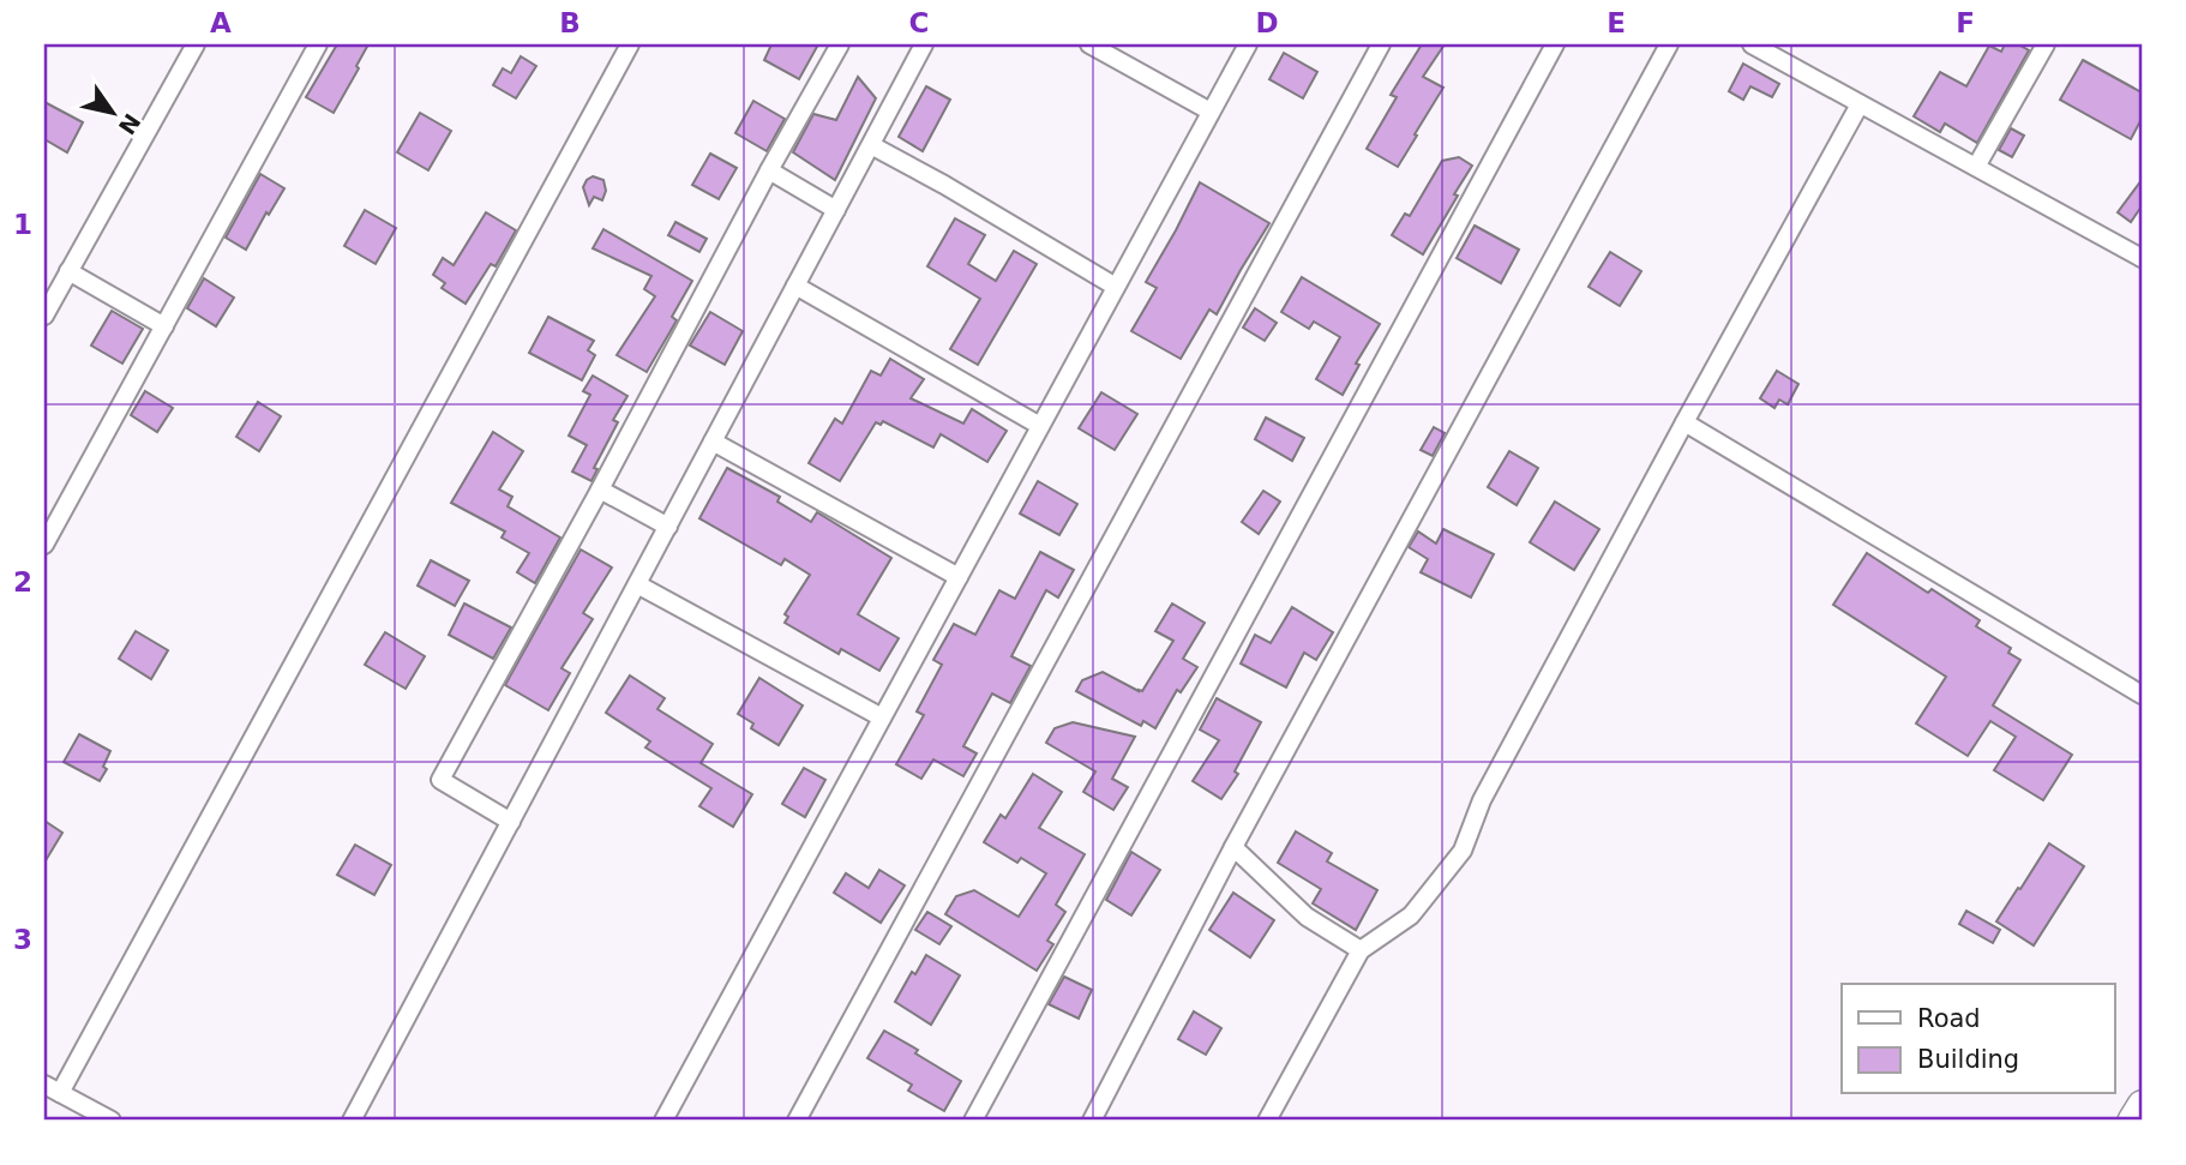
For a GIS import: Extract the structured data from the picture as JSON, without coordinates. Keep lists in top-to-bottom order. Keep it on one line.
{"legend":["Road","Building"],"north":"bottom right","grid":{"columns":["A","B","C","D","E","F"],"rows":["1","2","3"]}}
